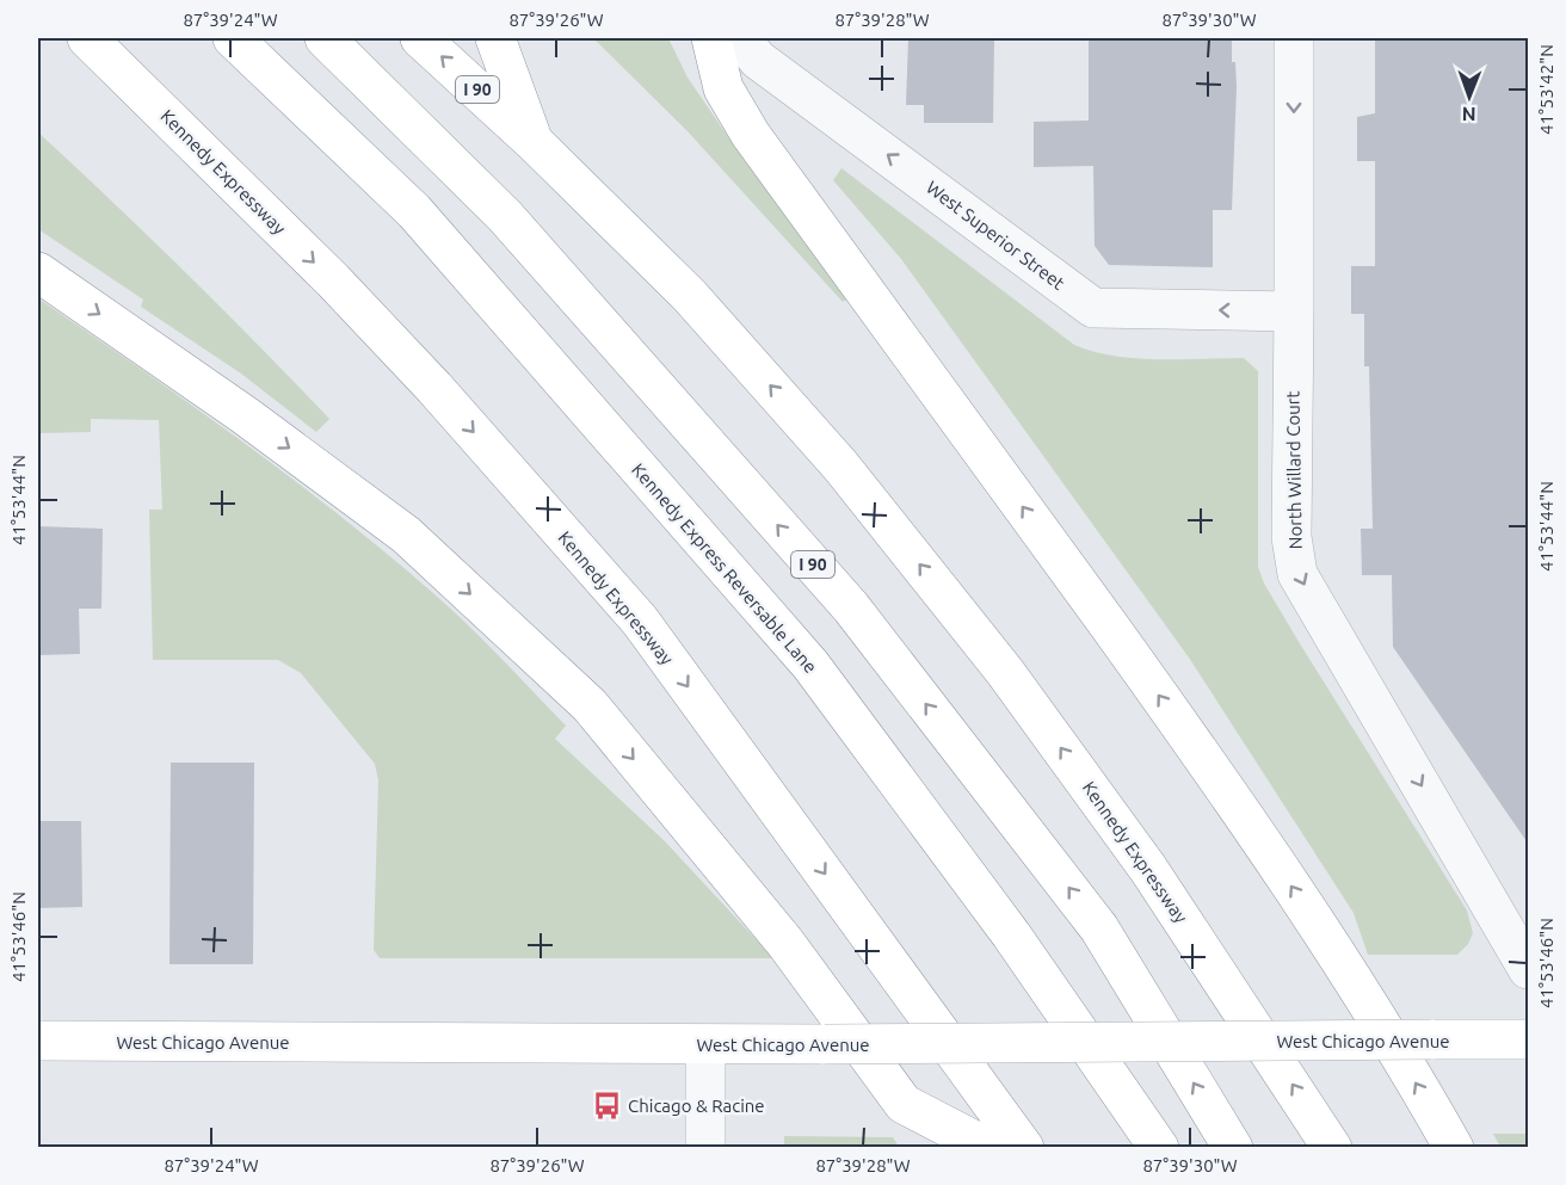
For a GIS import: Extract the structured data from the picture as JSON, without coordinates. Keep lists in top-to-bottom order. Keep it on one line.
{"streets":{"main road":["I 90","Kennedy Expressway","Kennedy Express Reversable Lane","West Chicago Avenue"],"street":["West Superior Street","North Willard Court"]},"crossings":[["West Superior Street","North Willard Court"]],"one_way":["West Superior Street","North Willard Court"],"places":{"bus stop":["Chicago & Racine"]},"north":"bottom","coordinates":["87°39'24\"W","87°39'26\"W","87°39'28\"W","87°39'30\"W","41°53'42\"N","41°53'44\"N","41°53'46\"N"]}
